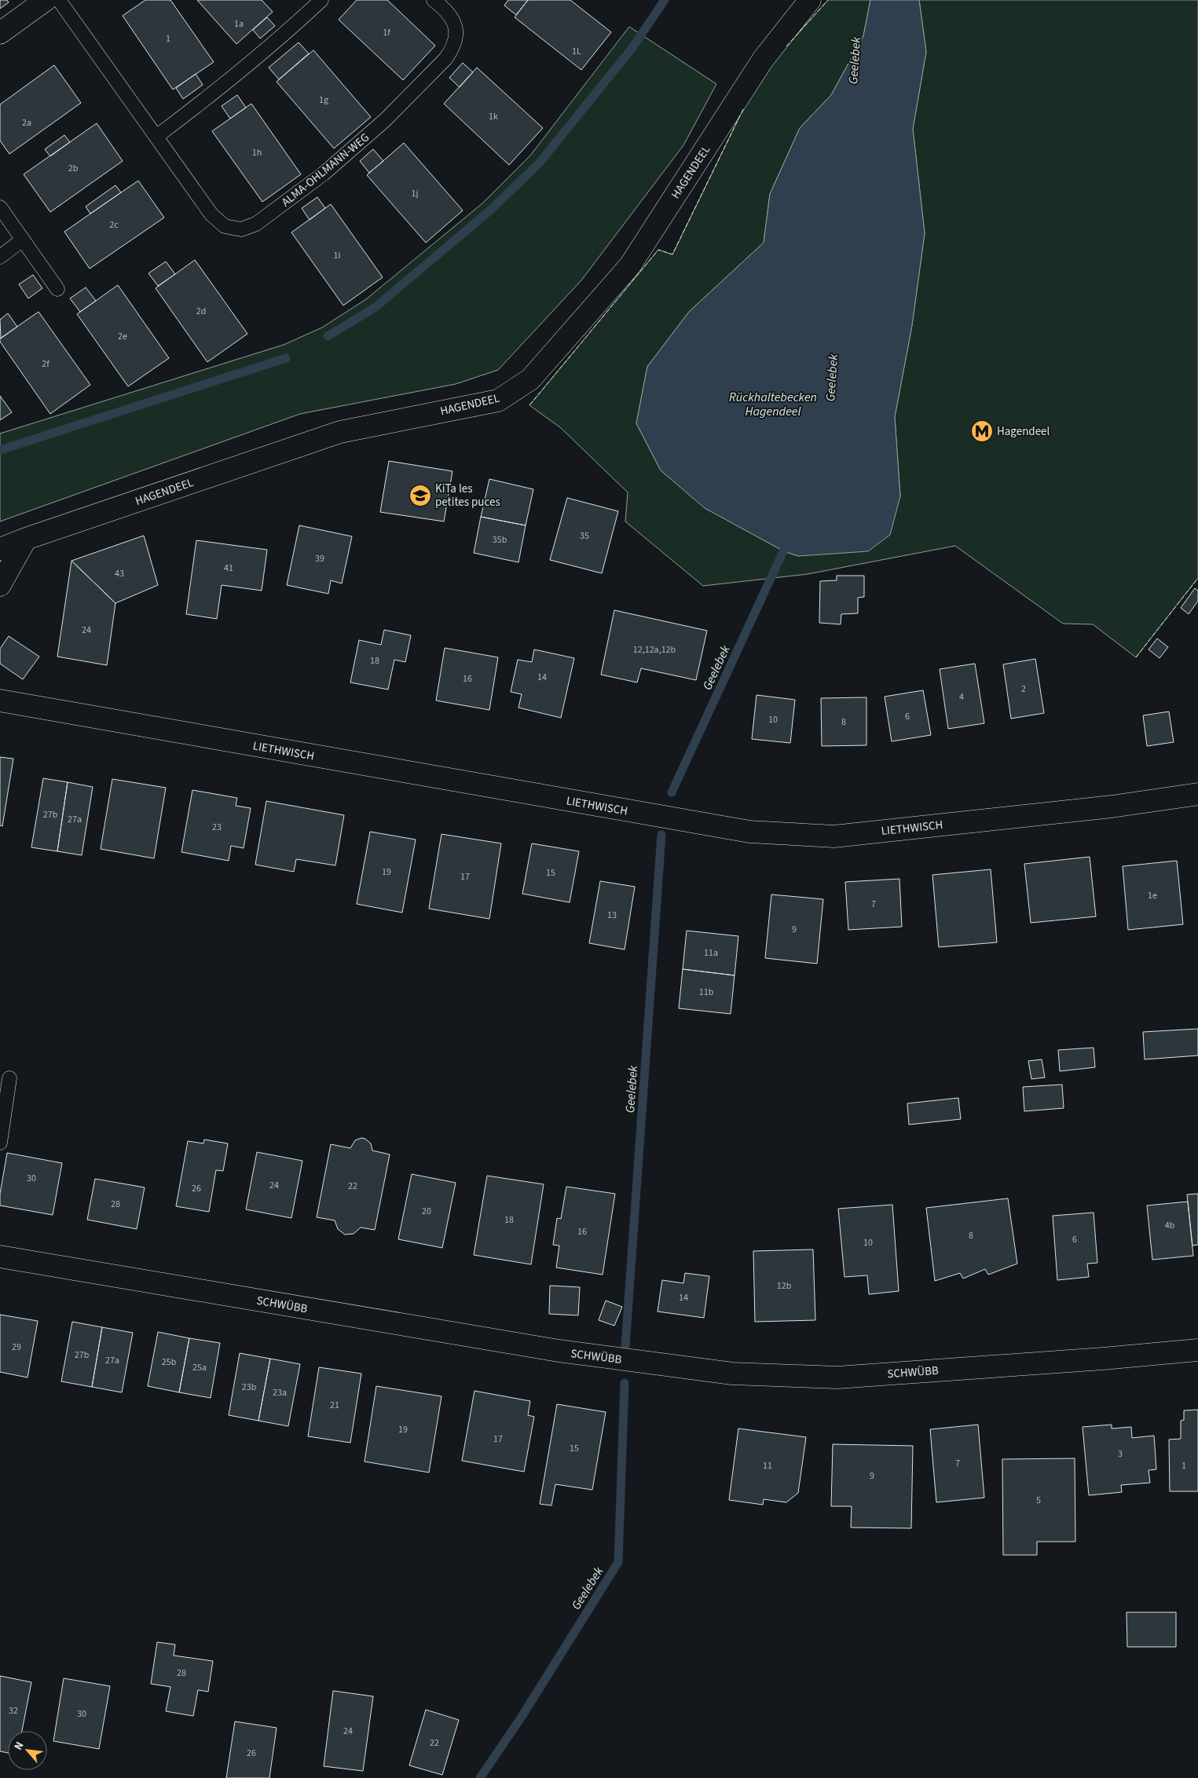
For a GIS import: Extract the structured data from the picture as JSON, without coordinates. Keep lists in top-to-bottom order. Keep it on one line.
{"streets":{"street":["HAGENDEEL","LIETHWISCH","SCHWÜBB"],"lane":["ALMA-OHLMANN-WEG"]},"water":["Geelebek","Rückhaltebecken Hagendeel"],"places":{"metro station":["Hagendeel"],"school or university":["KiTa les petites puces"]},"house_numbers":["1a","1f","1","1L","1g","1k","2a","1h","2b","1j","2c","1i","2d","2e","2f","35","35b","39","41","43","24","12,12a,12b","18","14","16","2","4","6","10","8","27b","27a","23","19","15","17","1e","7","13","9","11a","11b","30","24","22","26","28","20","18","4b","16","8","6","10","12b","14","29","27b","27a","25b","25a","23b","23a","21","19","17","15","3","7","11","1","9","5","28","32","30","24","22","26"],"north":"top left"}
